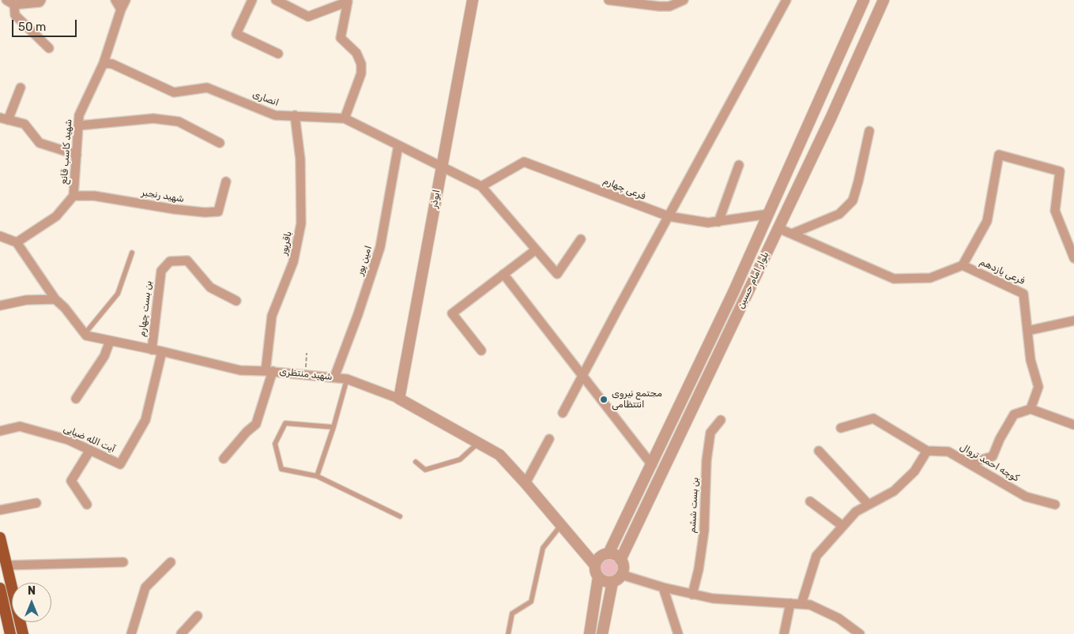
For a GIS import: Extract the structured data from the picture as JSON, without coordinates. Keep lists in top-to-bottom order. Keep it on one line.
{"streets":{"street":["انصاری","شهید کاسب قانع","فرعی چهارم","شهید رنجبر","ابوذر","باقرپور","امین پور","فرعی یازدهم","بلوار امام حسین","بن بست چهارم","شهید منتظری","آیت الله ضیایی","کوچه احمد تروال","بن بست ششم"]},"crossings":[["انصاری","شهید کاسب قانع"],["انصاری","فرعی چهارم"],["انصاری","ابوذر"],["انصاری","باقرپور"],["انصاری","امین پور"],["شهید کاسب قانع","شهید رنجبر"],["فرعی چهارم","بلوار امام حسین"],["ابوذر","شهید منتظری"],["باقرپور","شهید منتظری"],["امین پور","شهید منتظری"],["بلوار امام حسین","شهید منتظری"],["بن بست چهارم","شهید منتظری"],["شهید منتظری","آیت الله ضیایی"]],"places":["مجتمع نیروی انتتظامی"],"scale_bar":"50 m","north":"top"}
